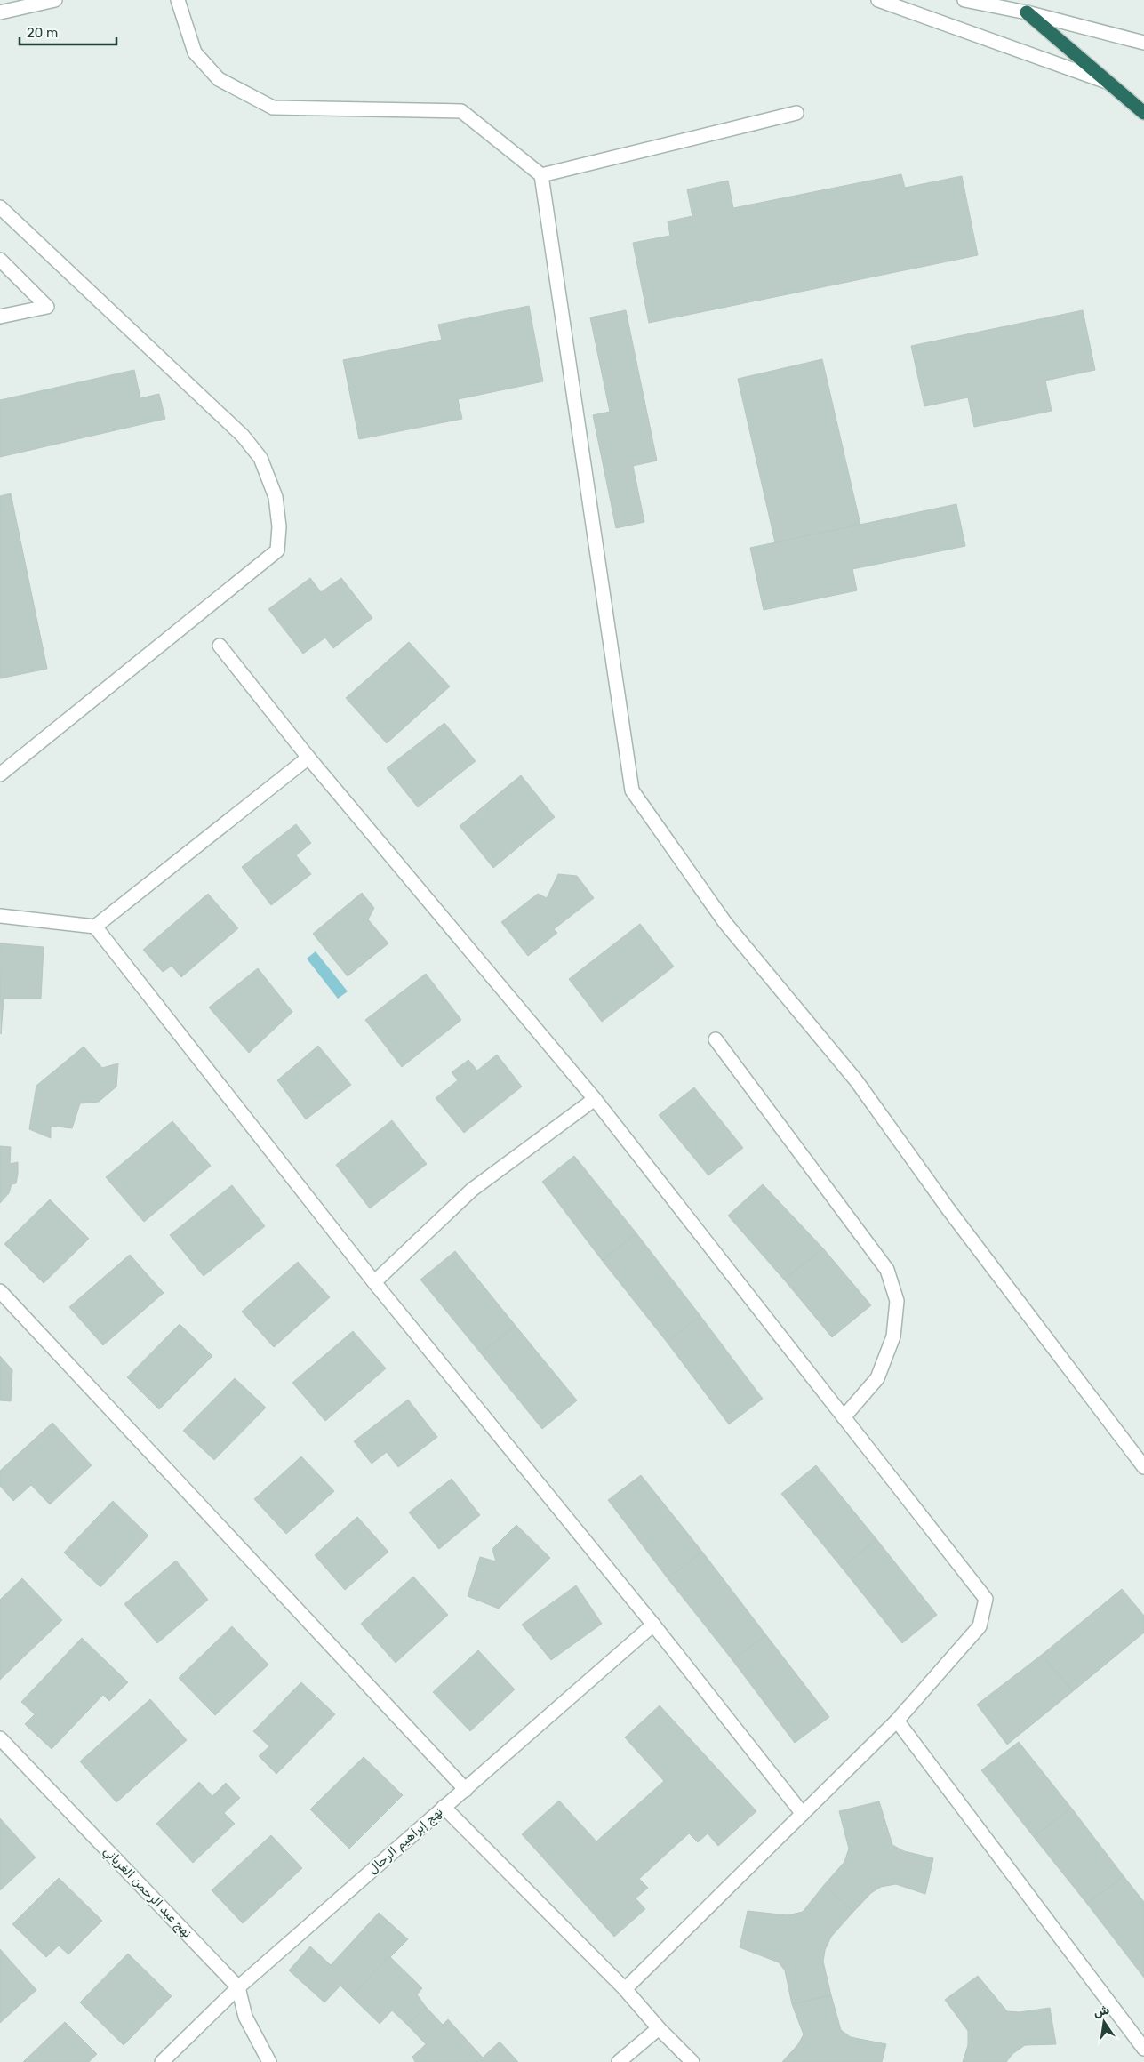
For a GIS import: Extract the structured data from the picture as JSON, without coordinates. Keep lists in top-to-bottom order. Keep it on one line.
{"streets":{"street":["نهج إبراهيم الرحال","نهج عبد الرحمن الغرياني"]},"crossings":[["نهج إبراهيم الرحال","نهج عبد الرحمن الغرياني"]],"scale_bar":"20 m","north":"top"}
